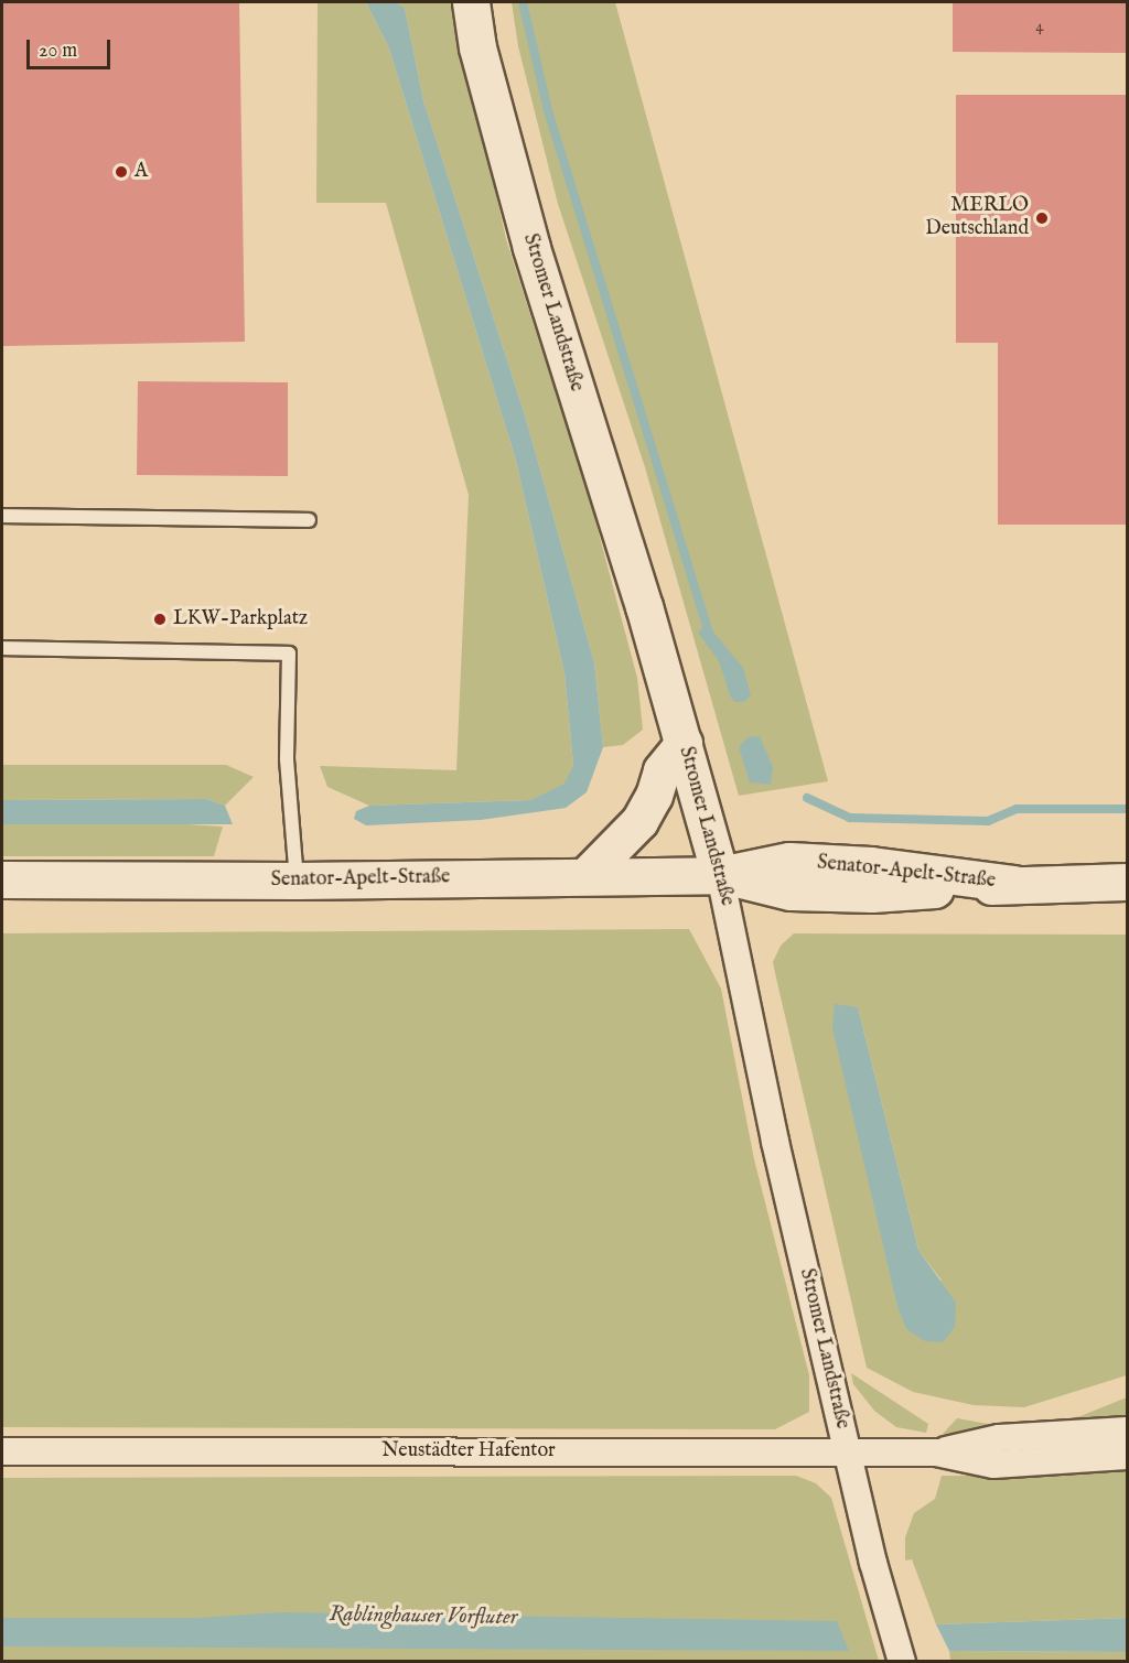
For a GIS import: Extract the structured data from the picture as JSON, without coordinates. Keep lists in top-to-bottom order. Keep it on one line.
{"streets":{"street":["Stromer Landstraße","Senator-Apelt-Straße","Neustädter Hafentor"]},"crossings":[["Stromer Landstraße","Senator-Apelt-Straße"],["Stromer Landstraße","Neustädter Hafentor"]],"water":["Rablinghauser Vorfluter"],"places":["A","MERLO Deutschland","LKW-Parkplatz"],"house_numbers":["4"],"scale_bar":"20 m"}
